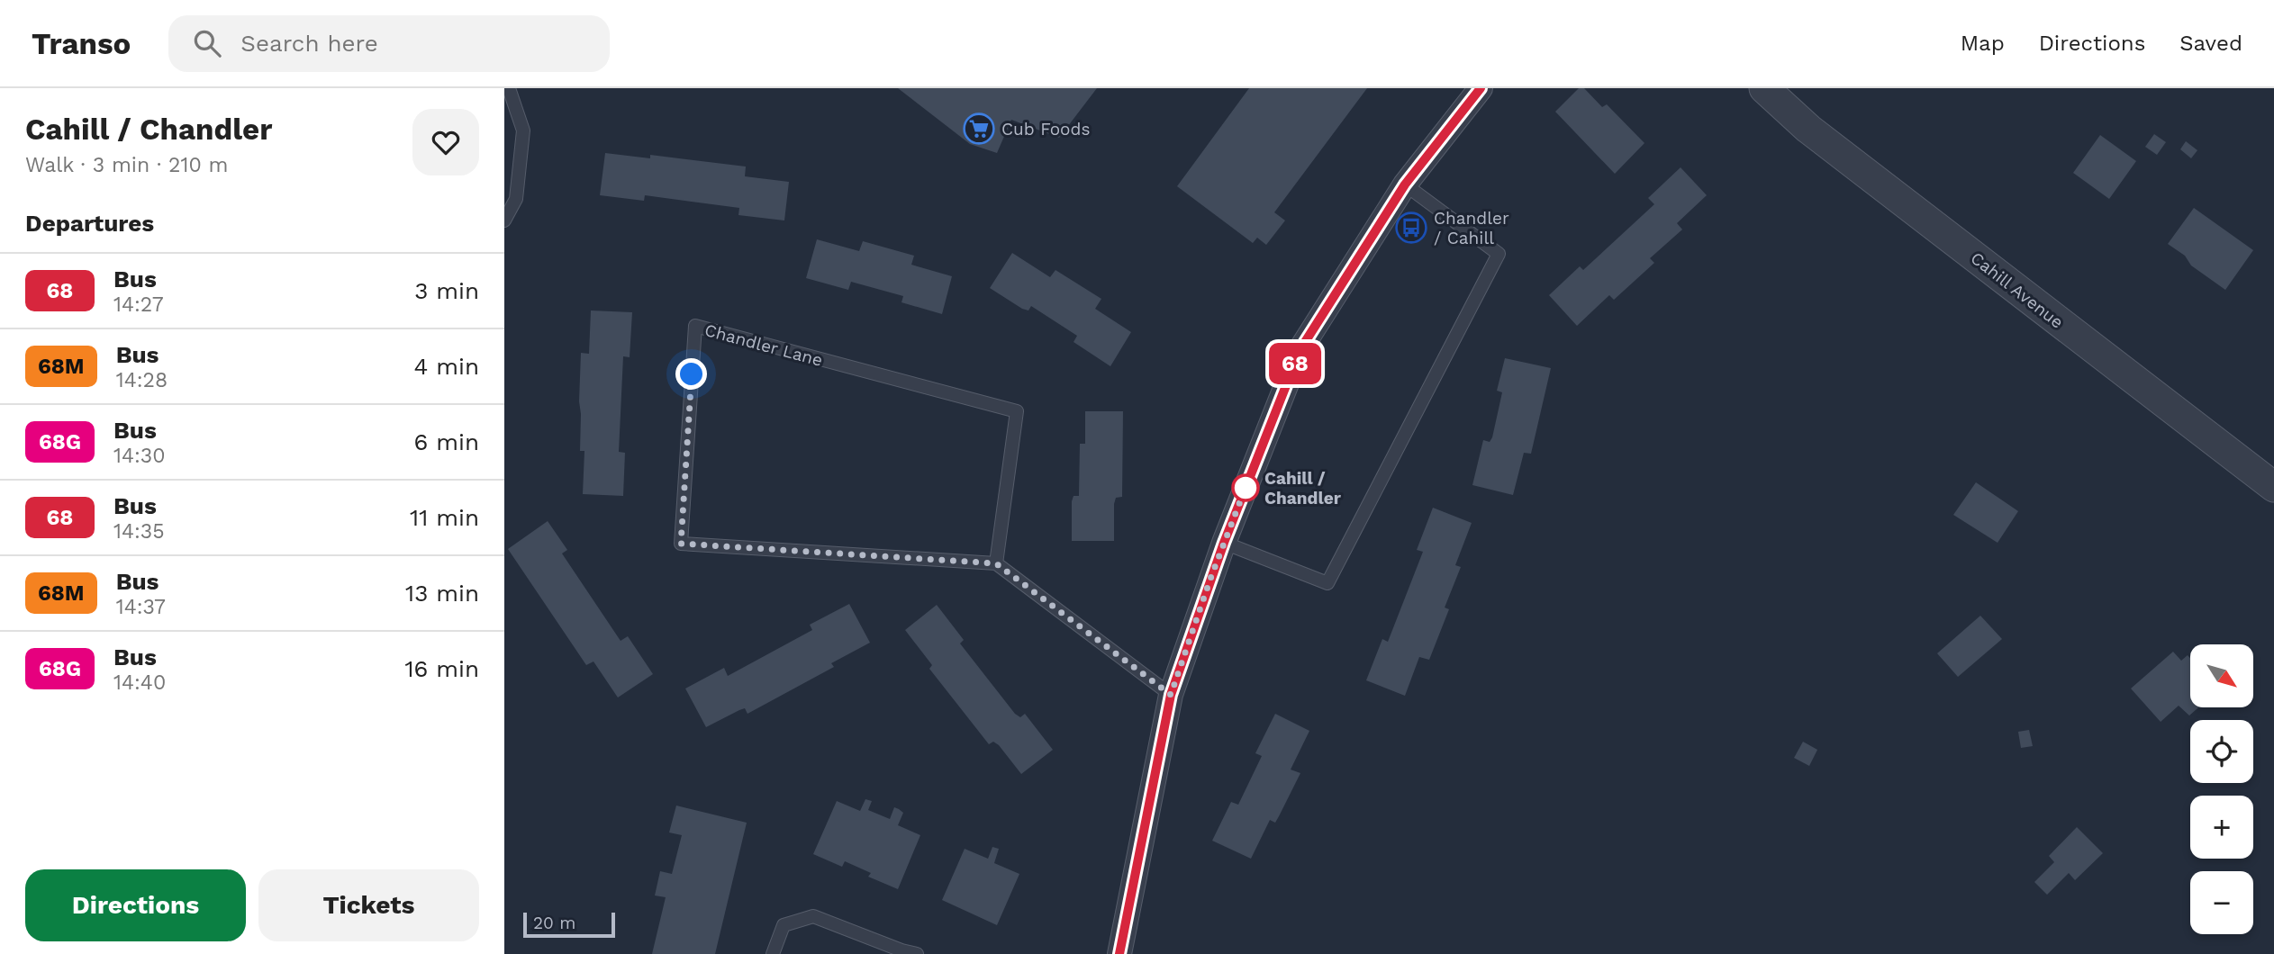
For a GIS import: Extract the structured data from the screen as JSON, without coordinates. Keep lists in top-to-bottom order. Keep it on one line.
{"streets":{"street":["Cahill Avenue"],"lane":["Chandler Lane"]},"places":{"supermarket":["Cub Foods"],"bus stop":["Chandler / Cahill"],"other":["Cahill / Chandler"]},"lines":["bus line 68"],"scale_bar":"20 m","north":"bottom right","page":{"header":"Transo","search":"Search here","nav":["Map","Directions","Saved"],"heading":[["Cahill / Chandler","Walk · 3 min · 210 m"],"Departures"],"on_map":"68","list":[{"mark":"68","name":"Bus","note":"14:27","value":"3 min"},{"mark":"68M","name":"Bus","note":"14:28","value":"4 min"},{"mark":"68G","name":"Bus","note":"14:30","value":"6 min"},{"mark":"68","name":"Bus","note":"14:35","value":"11 min"},{"mark":"68M","name":"Bus","note":"14:37","value":"13 min"},{"mark":"68G","name":"Bus","note":"14:40","value":"16 min"}],"map_buttons":["+","−"],"buttons":["Directions","Tickets"],"scale":"20 m"}}
